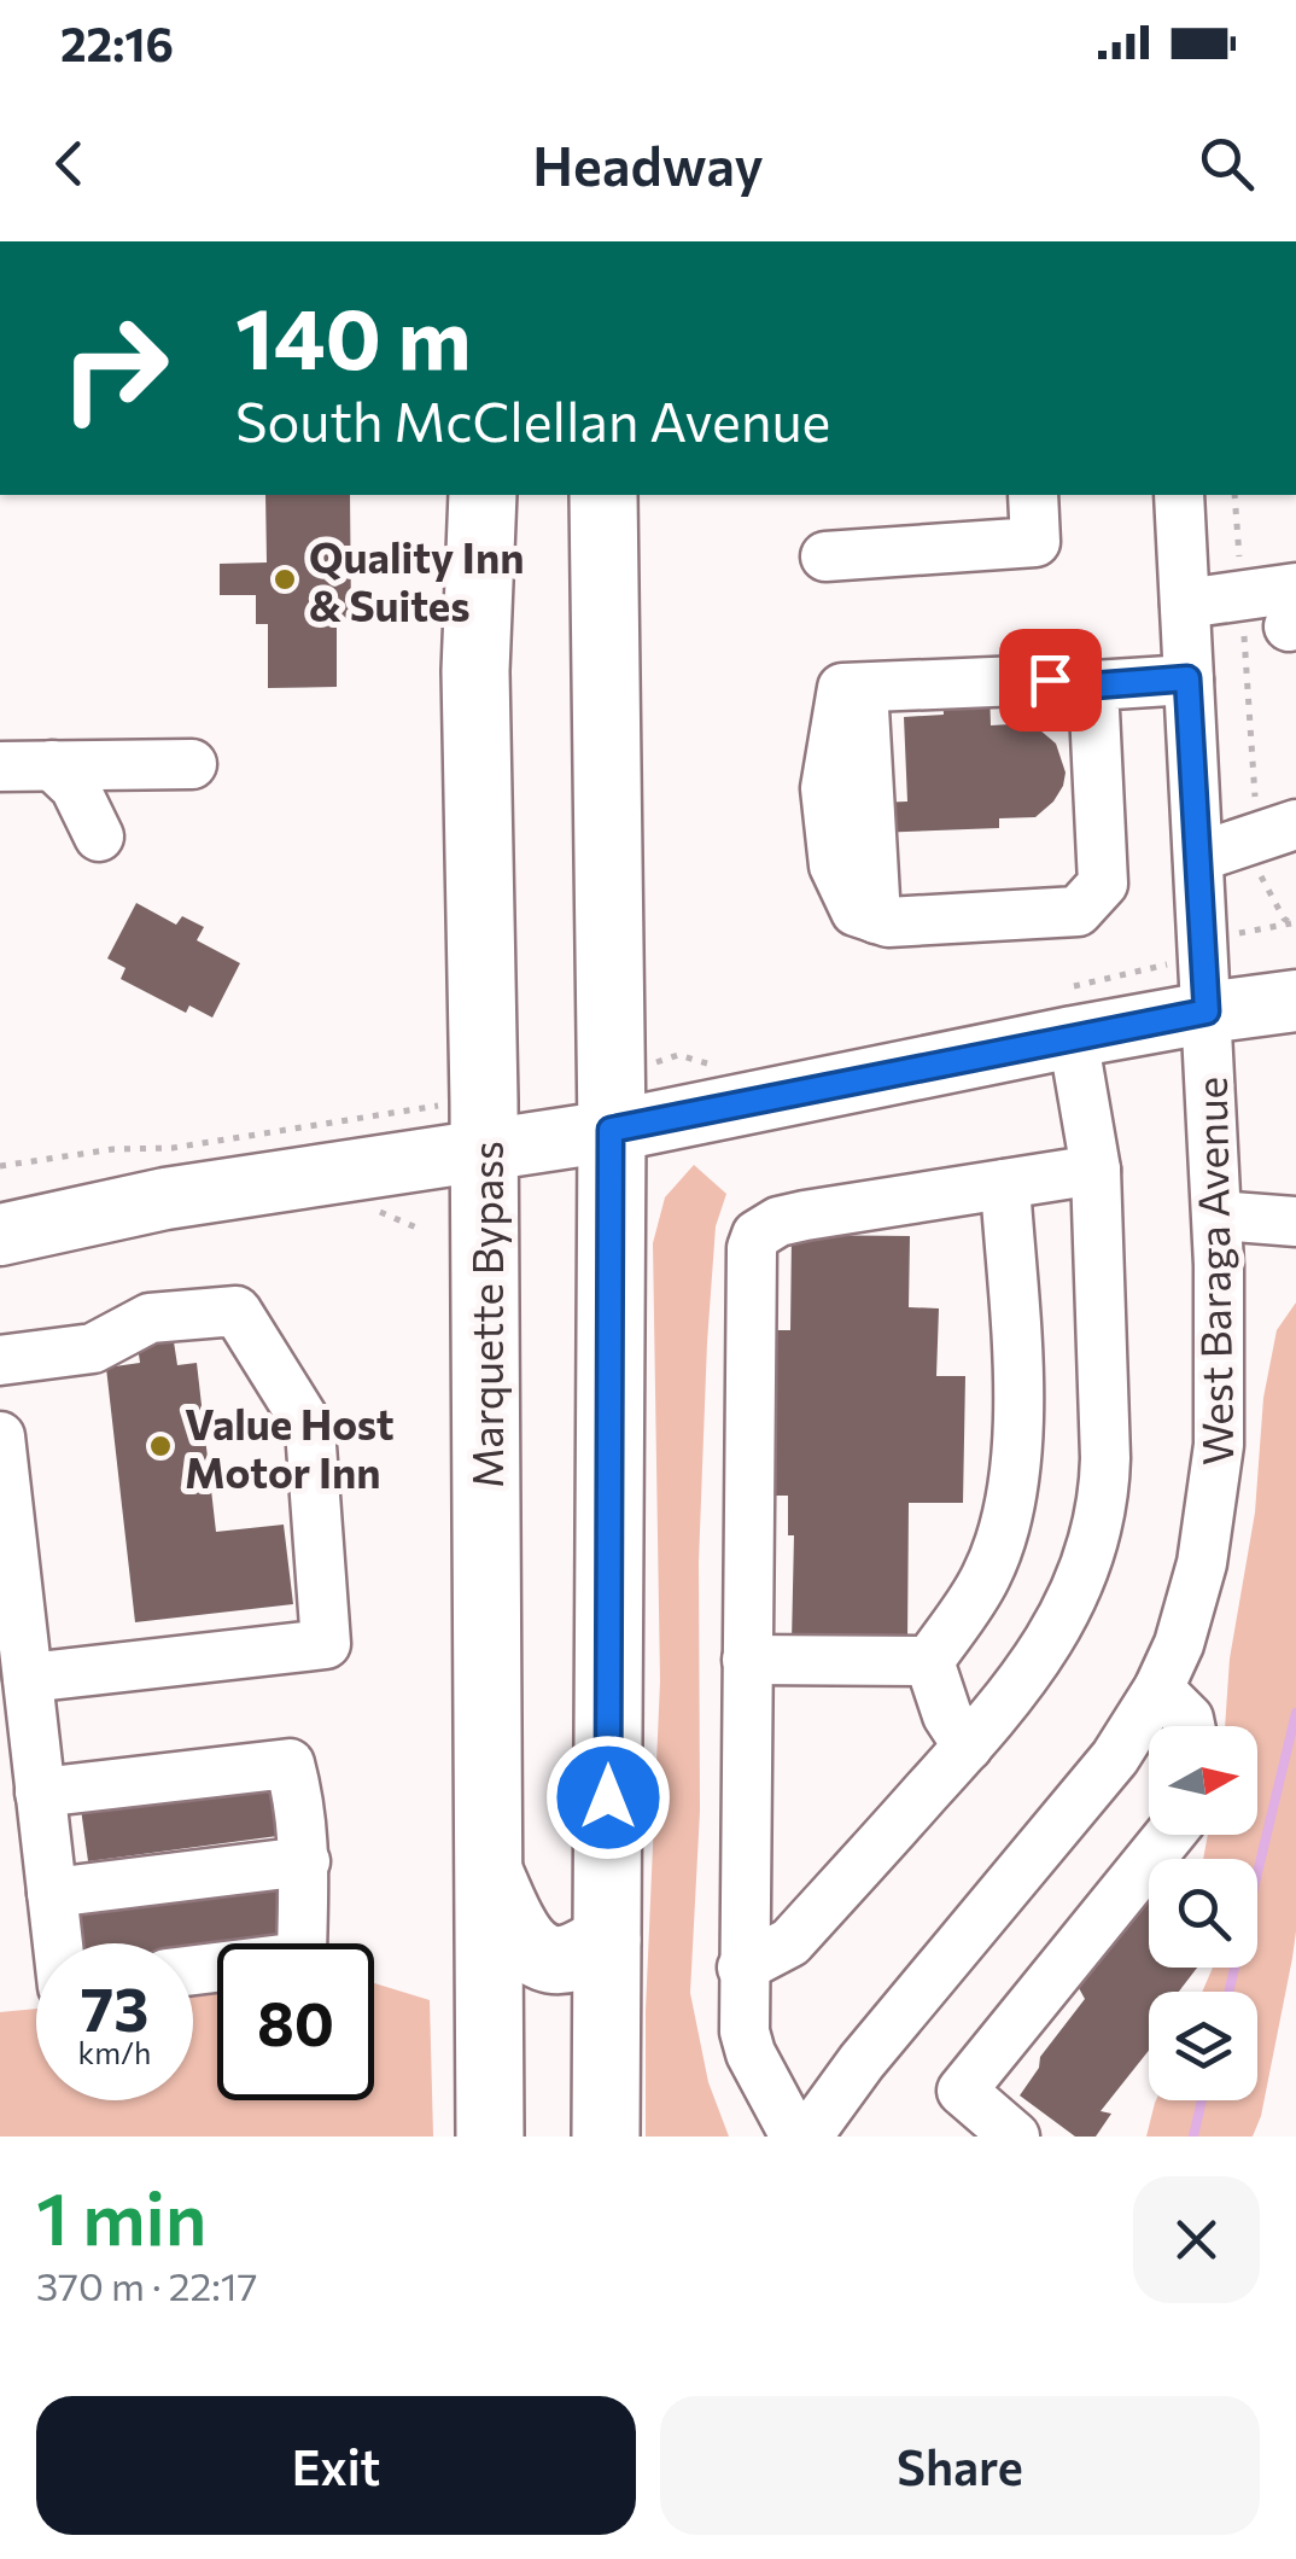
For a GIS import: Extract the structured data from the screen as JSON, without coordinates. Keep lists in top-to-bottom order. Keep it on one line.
{"streets":{"highway":["Marquette Bypass"],"street":["West Baraga Avenue"]},"places":["Quality Inn & Suites","Value Host Motor Inn"],"north":"right","page":{"status":"22:16","header":"Headway","turn":["140 m","South McClellan Avenue"],"speed":"73 km/h","limit":"80","heading":["1 min","370 m · 22:17"],"buttons":["Exit","Share"]}}
